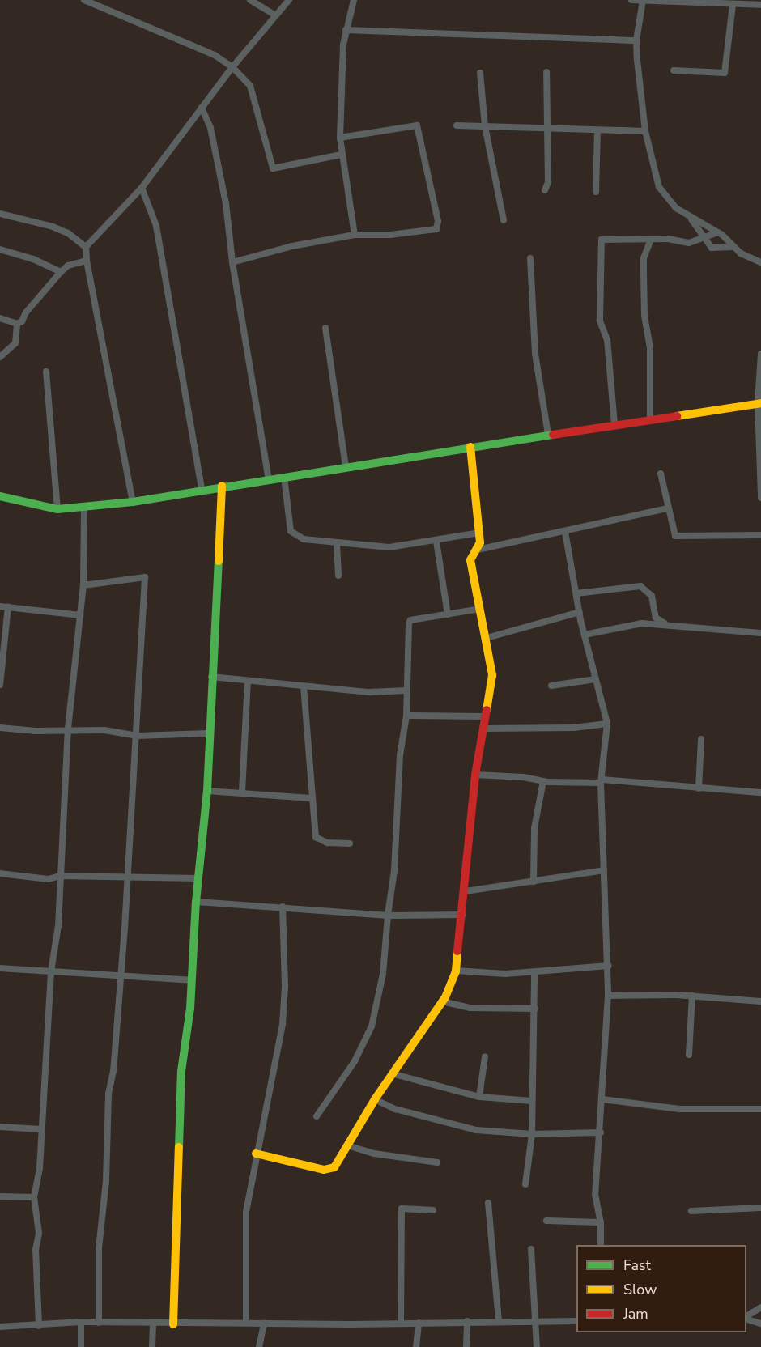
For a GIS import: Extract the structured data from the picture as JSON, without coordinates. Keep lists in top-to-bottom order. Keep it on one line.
{"legend":["Fast","Slow","Jam"]}
